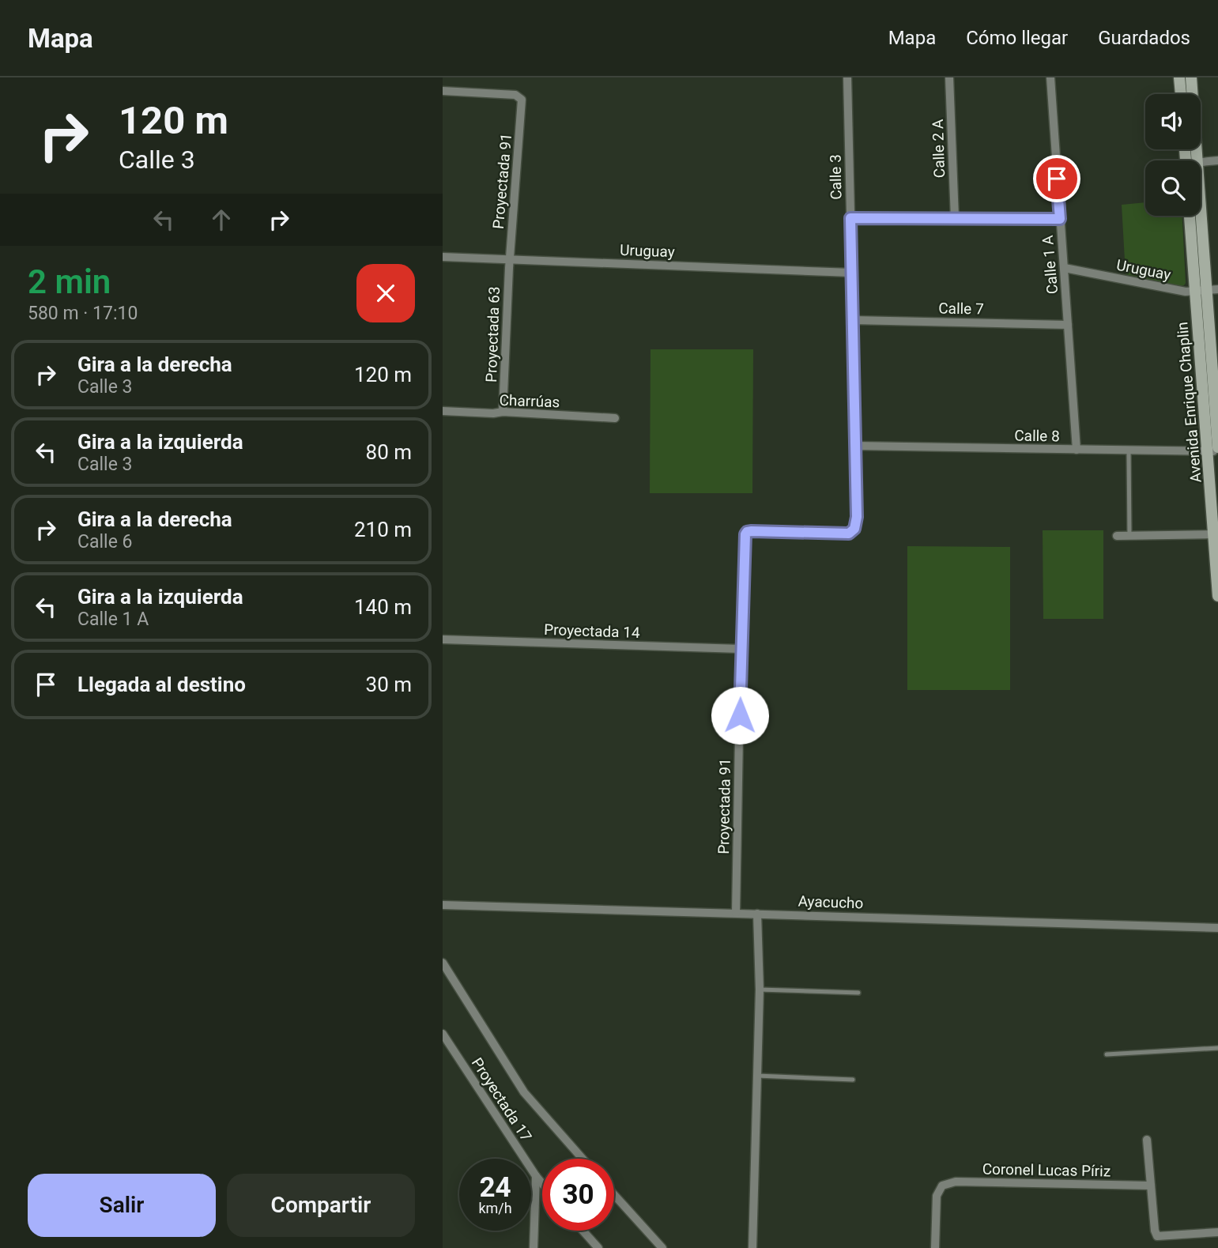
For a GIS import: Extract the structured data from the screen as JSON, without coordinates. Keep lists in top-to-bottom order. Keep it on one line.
{"streets":{"street":["Calle 2 A","Calle 3","Proyectada 91","Uruguay","Calle 1 A","Calle 7","Proyectada 63","Charrúas","Avenida Enrique Chaplin","Calle 8","Proyectada 14","Ayacucho","Proyectada 17","Coronel Lucas Píriz"]},"crossings":[["Calle 3","Proyectada 91"],["Calle 3","Uruguay"],["Calle 3","Calle 7"],["Calle 3","Calle 8"],["Proyectada 91","Uruguay"],["Proyectada 91","Proyectada 63"],["Proyectada 91","Proyectada 14"],["Proyectada 91","Ayacucho"],["Uruguay","Calle 1 A"],["Uruguay","Proyectada 63"],["Uruguay","Avenida Enrique Chaplin"],["Calle 1 A","Calle 7"],["Calle 1 A","Calle 8"],["Proyectada 63","Charrúas"],["Avenida Enrique Chaplin","Calle 8"]],"page":{"header":"Mapa","nav":["Mapa","Cómo llegar","Guardados"],"turn":["120 m","Calle 3"],"heading":["2 min","580 m · 17:10"],"list":[{"name":"Gira a la derecha","note":"Calle 3","value":"120 m"},{"name":"Gira a la izquierda","note":"Calle 3","value":"80 m"},{"name":"Gira a la derecha","note":"Calle 6","value":"210 m"},{"name":"Gira a la izquierda","note":"Calle 1 A","value":"140 m"},{"name":"Llegada al destino","value":"30 m"}],"speed":"24 km/h","limit":"30","buttons":["Salir","Compartir"]}}
